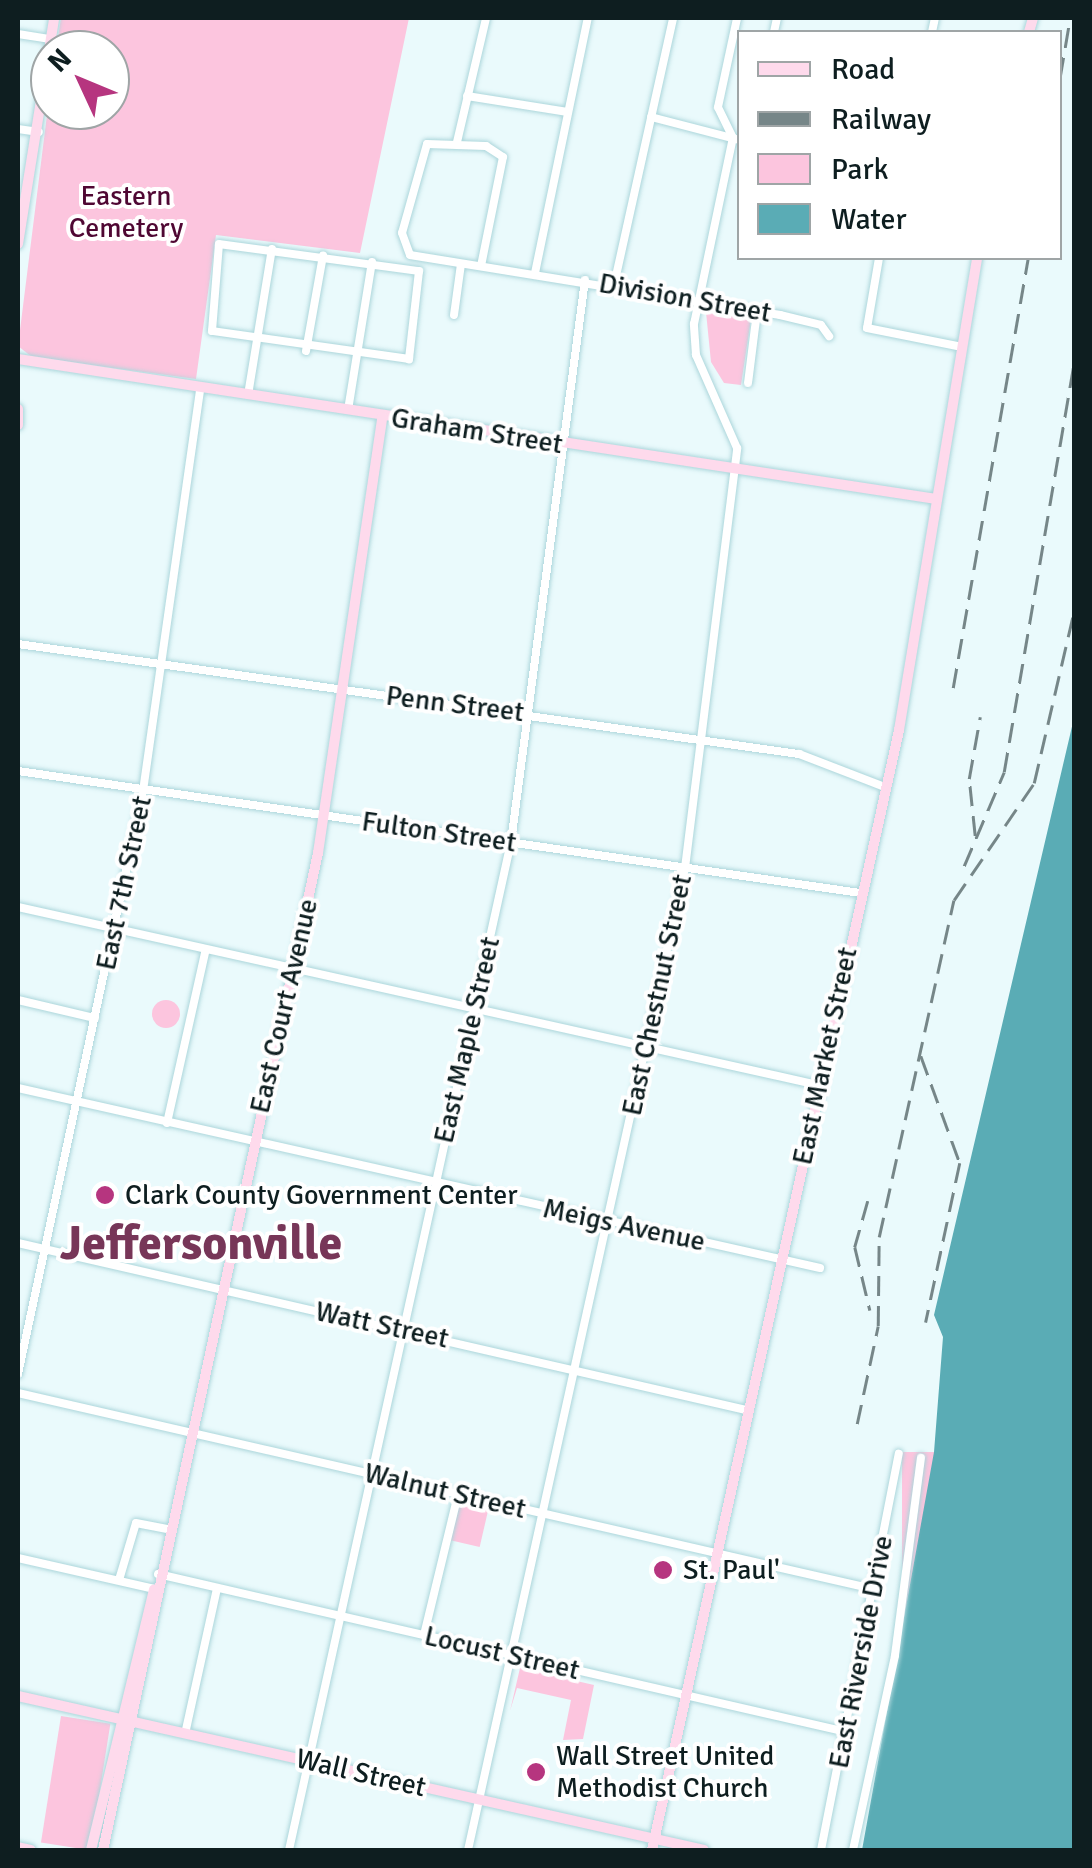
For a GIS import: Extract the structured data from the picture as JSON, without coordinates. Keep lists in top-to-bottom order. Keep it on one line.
{"streets":{"street":["Division Street","Graham Street","Penn Street","Fulton Street","East 7th Street","East Chestnut Street","East Court Avenue","East Maple Street","East Market Street","Meigs Avenue","Watt Street","Walnut Street","East Riverside Drive","Locust Street","Wall Street"]},"crossings":[["Division Street","East Chestnut Street"],["Division Street","East Maple Street"],["Graham Street","East 7th Street"],["Graham Street","East Chestnut Street"],["Graham Street","East Court Avenue"],["Graham Street","East Maple Street"],["Graham Street","East Market Street"],["Penn Street","East 7th Street"],["Penn Street","East Chestnut Street"],["Penn Street","East Court Avenue"],["Penn Street","East Maple Street"],["Penn Street","East Market Street"],["Fulton Street","East 7th Street"],["Fulton Street","East Chestnut Street"],["Fulton Street","East Court Avenue"],["Fulton Street","East Maple Street"],["Fulton Street","East Market Street"],["East 7th Street","Meigs Avenue"],["East 7th Street","Watt Street"],["East Chestnut Street","Meigs Avenue"],["East Chestnut Street","Watt Street"],["East Chestnut Street","Walnut Street"],["East Chestnut Street","Locust Street"],["East Chestnut Street","Wall Street"],["East Court Avenue","Meigs Avenue"],["East Court Avenue","Watt Street"],["East Court Avenue","Walnut Street"],["East Court Avenue","Locust Street"],["East Court Avenue","Wall Street"],["East Maple Street","Meigs Avenue"],["East Maple Street","Watt Street"],["East Maple Street","Walnut Street"],["East Maple Street","Locust Street"],["East Maple Street","Wall Street"],["East Market Street","Meigs Avenue"],["East Market Street","Watt Street"],["East Market Street","Walnut Street"],["East Market Street","Locust Street"],["East Market Street","Wall Street"],["Walnut Street","East Riverside Drive"],["East Riverside Drive","Locust Street"]],"districts":["Jeffersonville"],"parks":["Eastern Cemetery"],"places":["Clark County Government Center","St. Paul'","Wall Street United Methodist Church"],"legend":["Road","Railway","Park","Water"],"north":"top left"}
